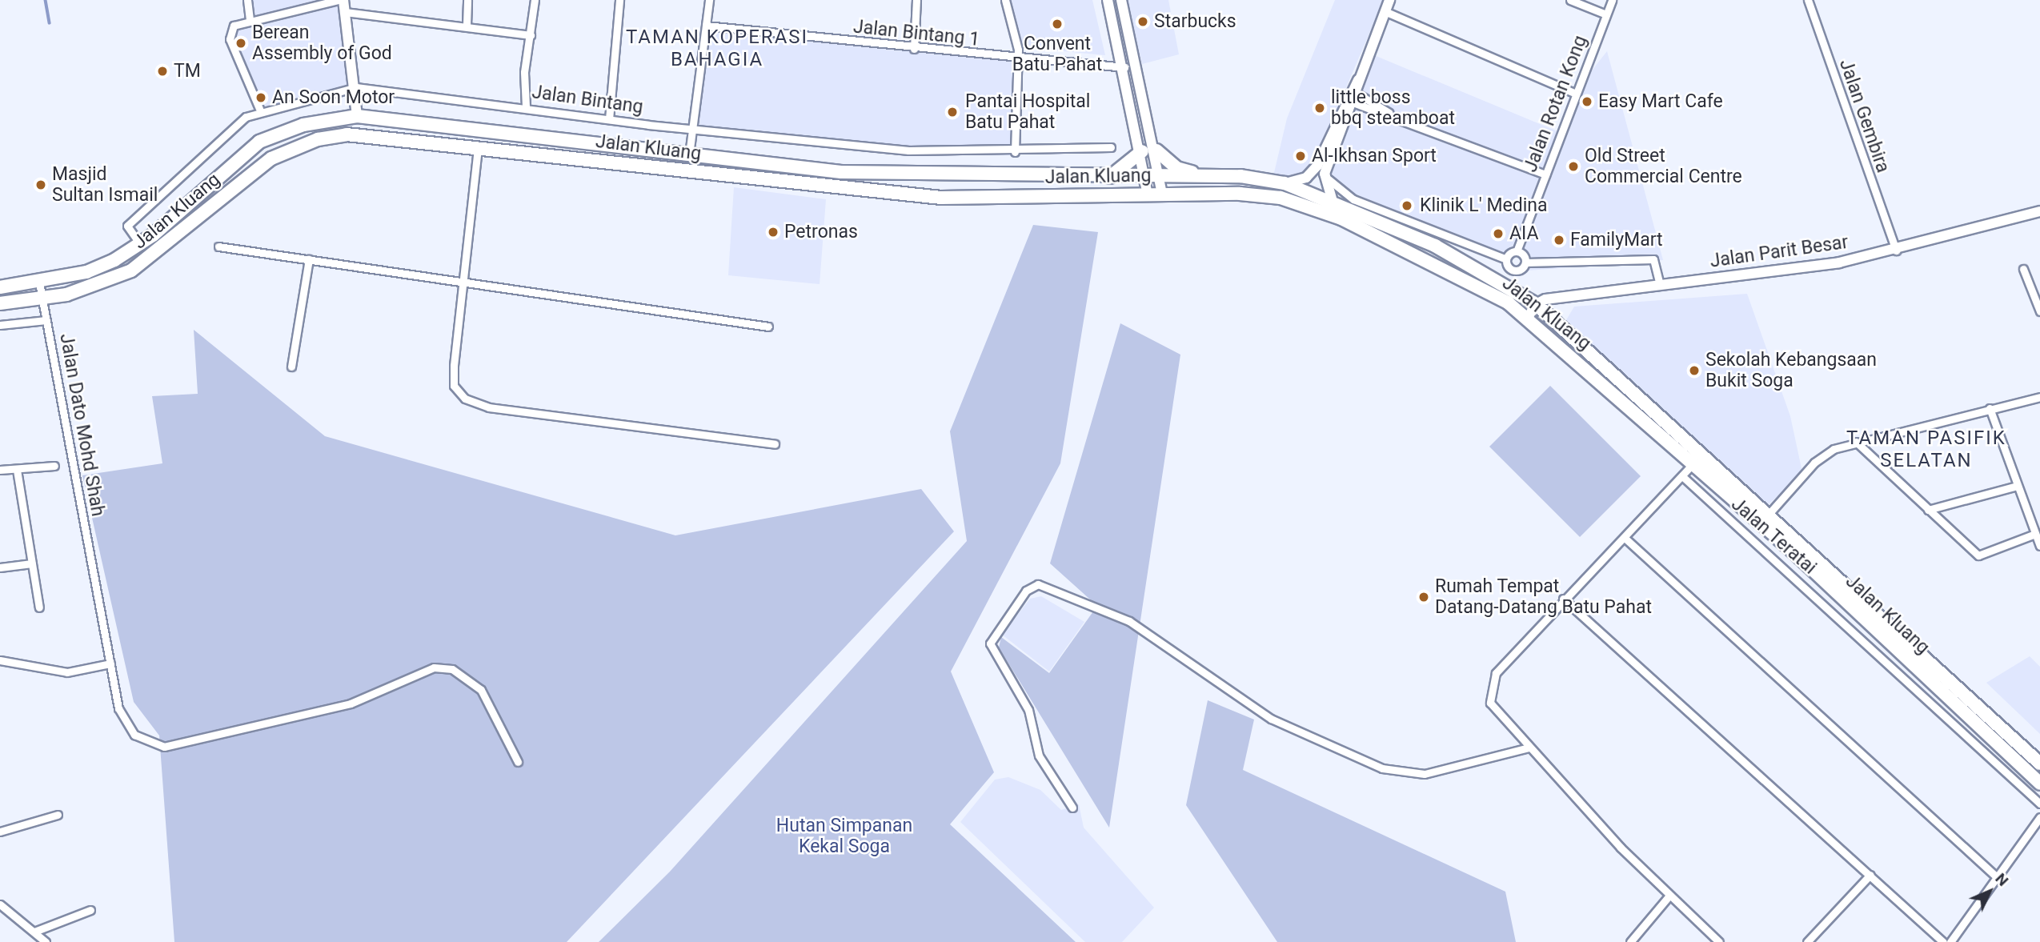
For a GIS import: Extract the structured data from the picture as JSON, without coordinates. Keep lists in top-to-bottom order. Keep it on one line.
{"streets":{"highway":["Jalan Kluang"],"street":["Jalan Bintang 1","Jalan Bintang","Jalan Rotan Kong","Jalan Gembira","Jalan Parit Besar","Jalan Dato Mohd Shah","Jalan Teratai"]},"crossings":[["Jalan Bintang","Jalan Kluang"],["Jalan Gembira","Jalan Parit Besar"],["Jalan Kluang","Jalan Parit Besar"],["Jalan Kluang","Jalan Dato Mohd Shah"],["Jalan Kluang","Jalan Teratai"]],"districts":["TAMAN KOPERASI BAHAGIA","TAMAN PASIFIK SELATAN"],"parks":["Hutan Simpanan Kekal Soga"],"places":["Starbucks","Convent Batu Pahat","Berean Assembly of God","TM","An Soon Motor","Easy Mart Cafe","little boss bbq steamboat","Pantai Hospital Batu Pahat","Al-Ikhsan Sport","Old Street Commercial Centre","Masjid Sultan Ismail","Klinik L' Medina","Petronas","AIA","FamilyMart","Sekolah Kebangsaan Bukit Soga","Rumah Tempat Datang-Datang Batu Pahat"],"north":"top right"}
